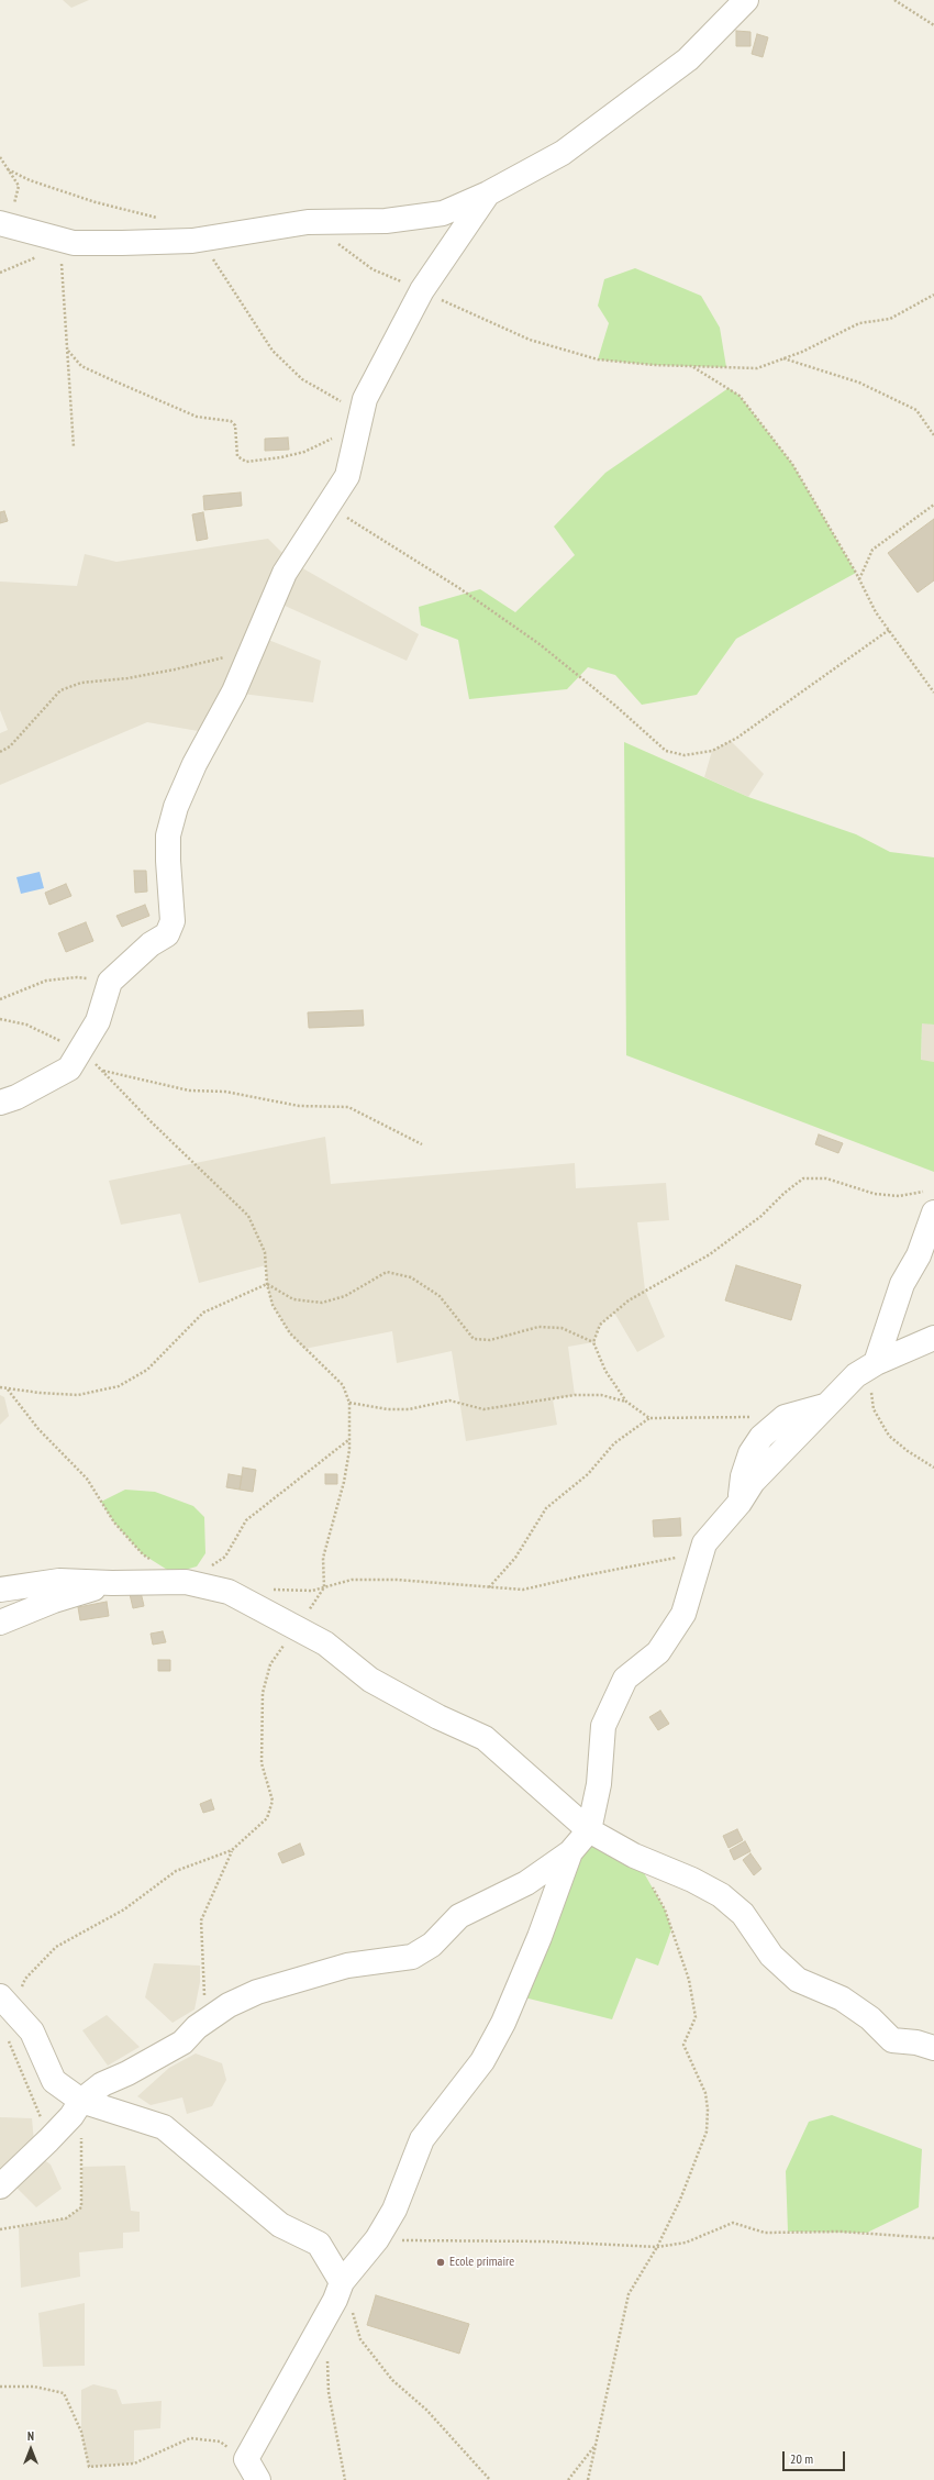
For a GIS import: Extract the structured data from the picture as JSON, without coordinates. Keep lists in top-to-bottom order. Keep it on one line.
{"places":["Ecole primaire"],"scale_bar":"20 m","north":"top"}
